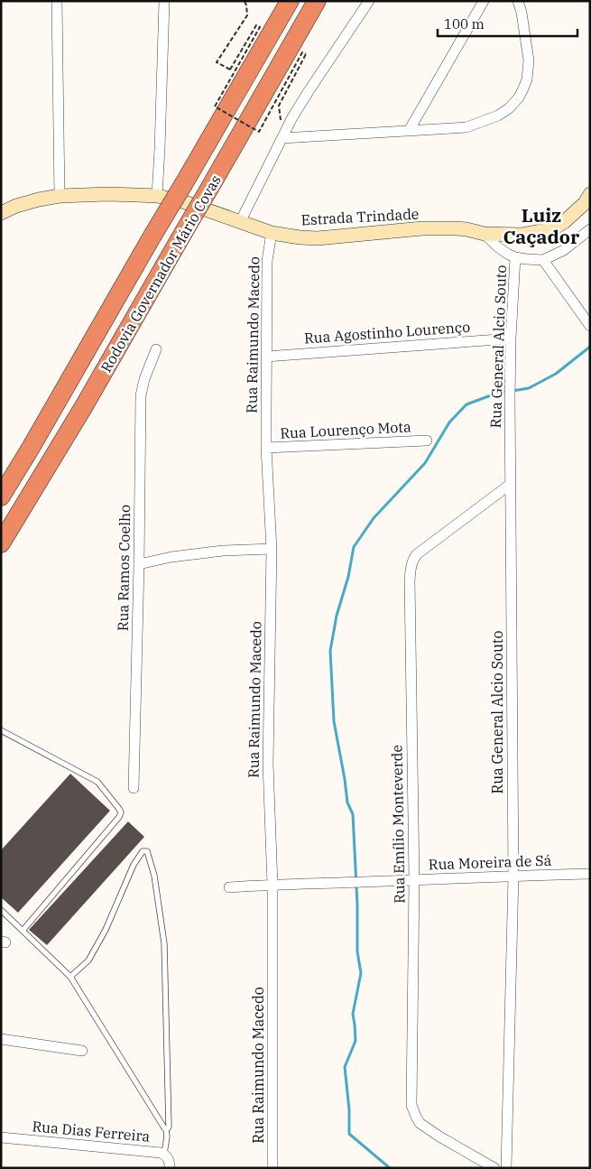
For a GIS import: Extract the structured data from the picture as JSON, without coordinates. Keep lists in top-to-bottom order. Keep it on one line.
{"streets":{"highway":["Rodovia Governador Mário Covas"],"street":["Estrada Trindade","Rua Agostinho Lourenço","Rua Raimundo Macedo","Rua General Alcio Souto","Rua Lourenço Mota","Rua Ramos Coelho","Rua Emílio Monteverde","Rua Moreira de Sá","Rua Dias Ferreira"]},"crossings":[["Estrada Trindade","Rua Raimundo Macedo"],["Rua Agostinho Lourenço","Rua Raimundo Macedo"],["Rua Agostinho Lourenço","Rua General Alcio Souto"],["Rua Raimundo Macedo","Rua Lourenço Mota"],["Rua Raimundo Macedo","Rua Moreira de Sá"],["Rua General Alcio Souto","Rua Emílio Monteverde"],["Rua General Alcio Souto","Rua Moreira de Sá"],["Rua Emílio Monteverde","Rua Moreira de Sá"]],"districts":["Luiz Caçador"],"scale_bar":"100 m"}
